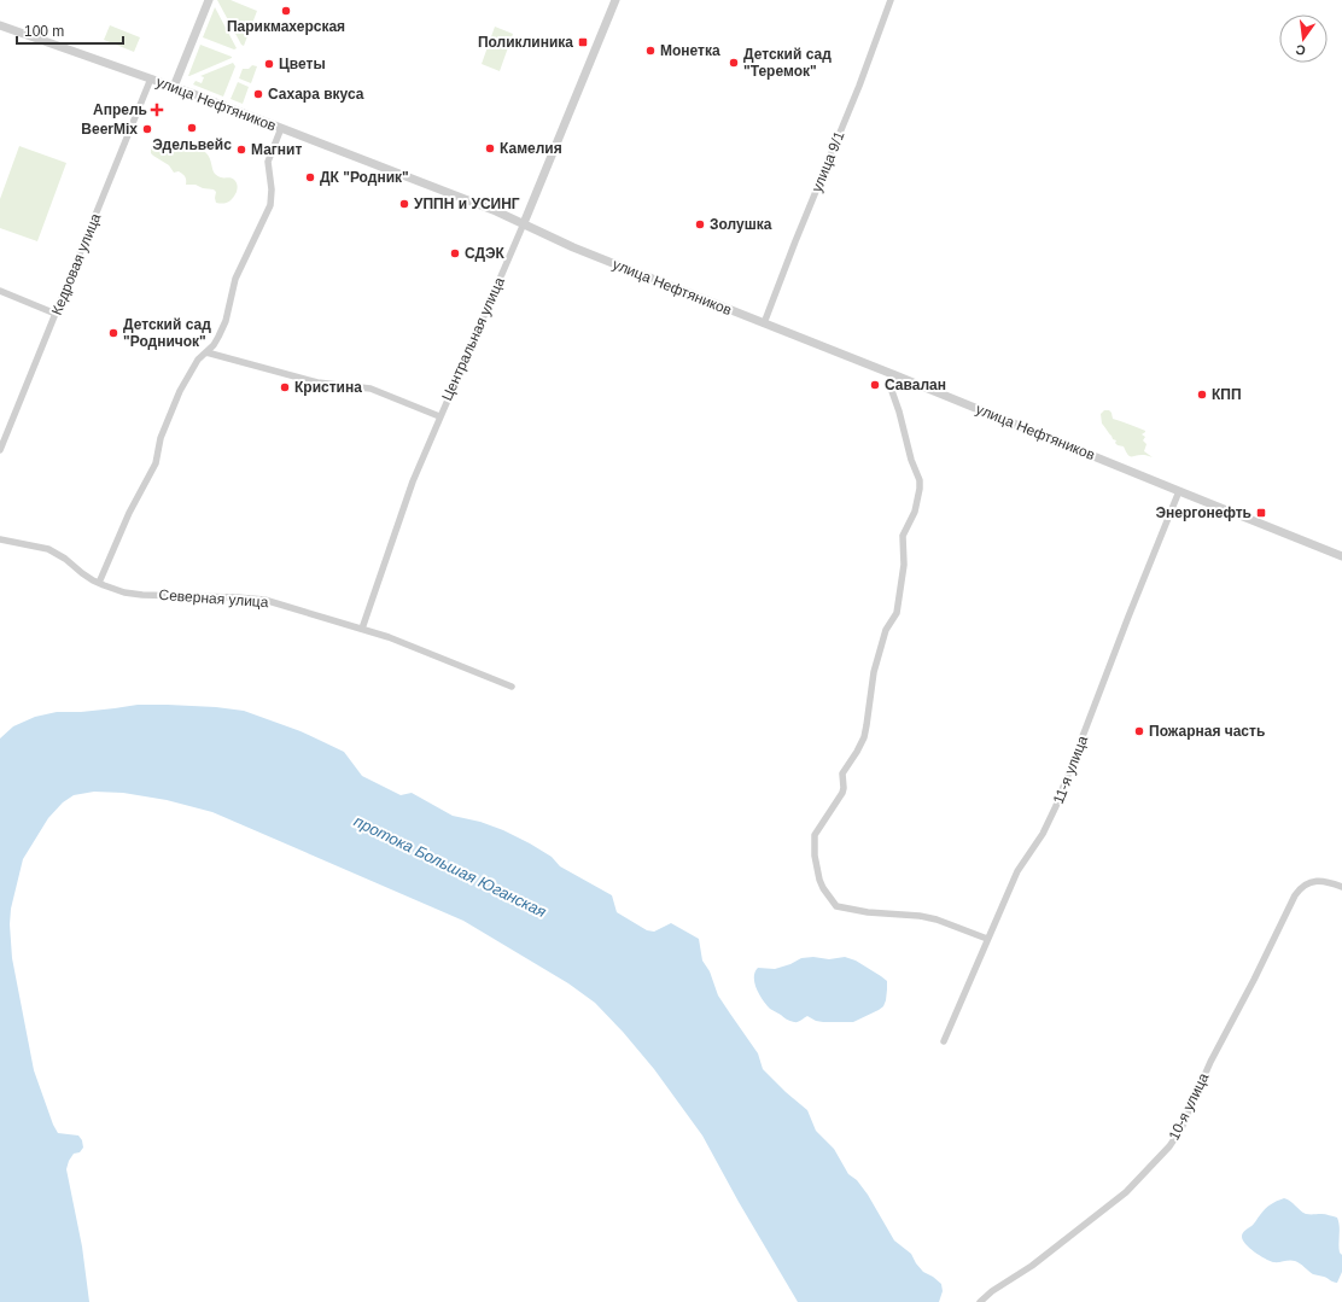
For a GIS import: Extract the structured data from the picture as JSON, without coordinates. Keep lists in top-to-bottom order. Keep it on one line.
{"streets":{"street":["улица Нефтяников","улица 9/1","Кедровая улица","Центральная улица","Северная улица","11-я улица","10-я улица"]},"crossings":[["улица Нефтяников","улица 9/1"],["улица Нефтяников","Кедровая улица"],["улица Нефтяников","Центральная улица"],["улица Нефтяников","11-я улица"],["Центральная улица","Северная улица"]],"water":["протока Большая Юганская"],"places":{"other":["Парикмахерская","Монетка","Детский сад \"Теремок\"","Цветы","Сахара вкуса","Эдельвейс","BeerMix","Камелия","Магнит","ДК \"Родник\"","УППН и УСИНГ","Золушка","СДЭК","Детский сад \"Родничок\"","Савалан","Кристина","КПП","Пожарная часть"],"transit":["Поликлиника","Энергонефть"],"health":["Апрель"]},"scale_bar":"100 m","north":"bottom"}
